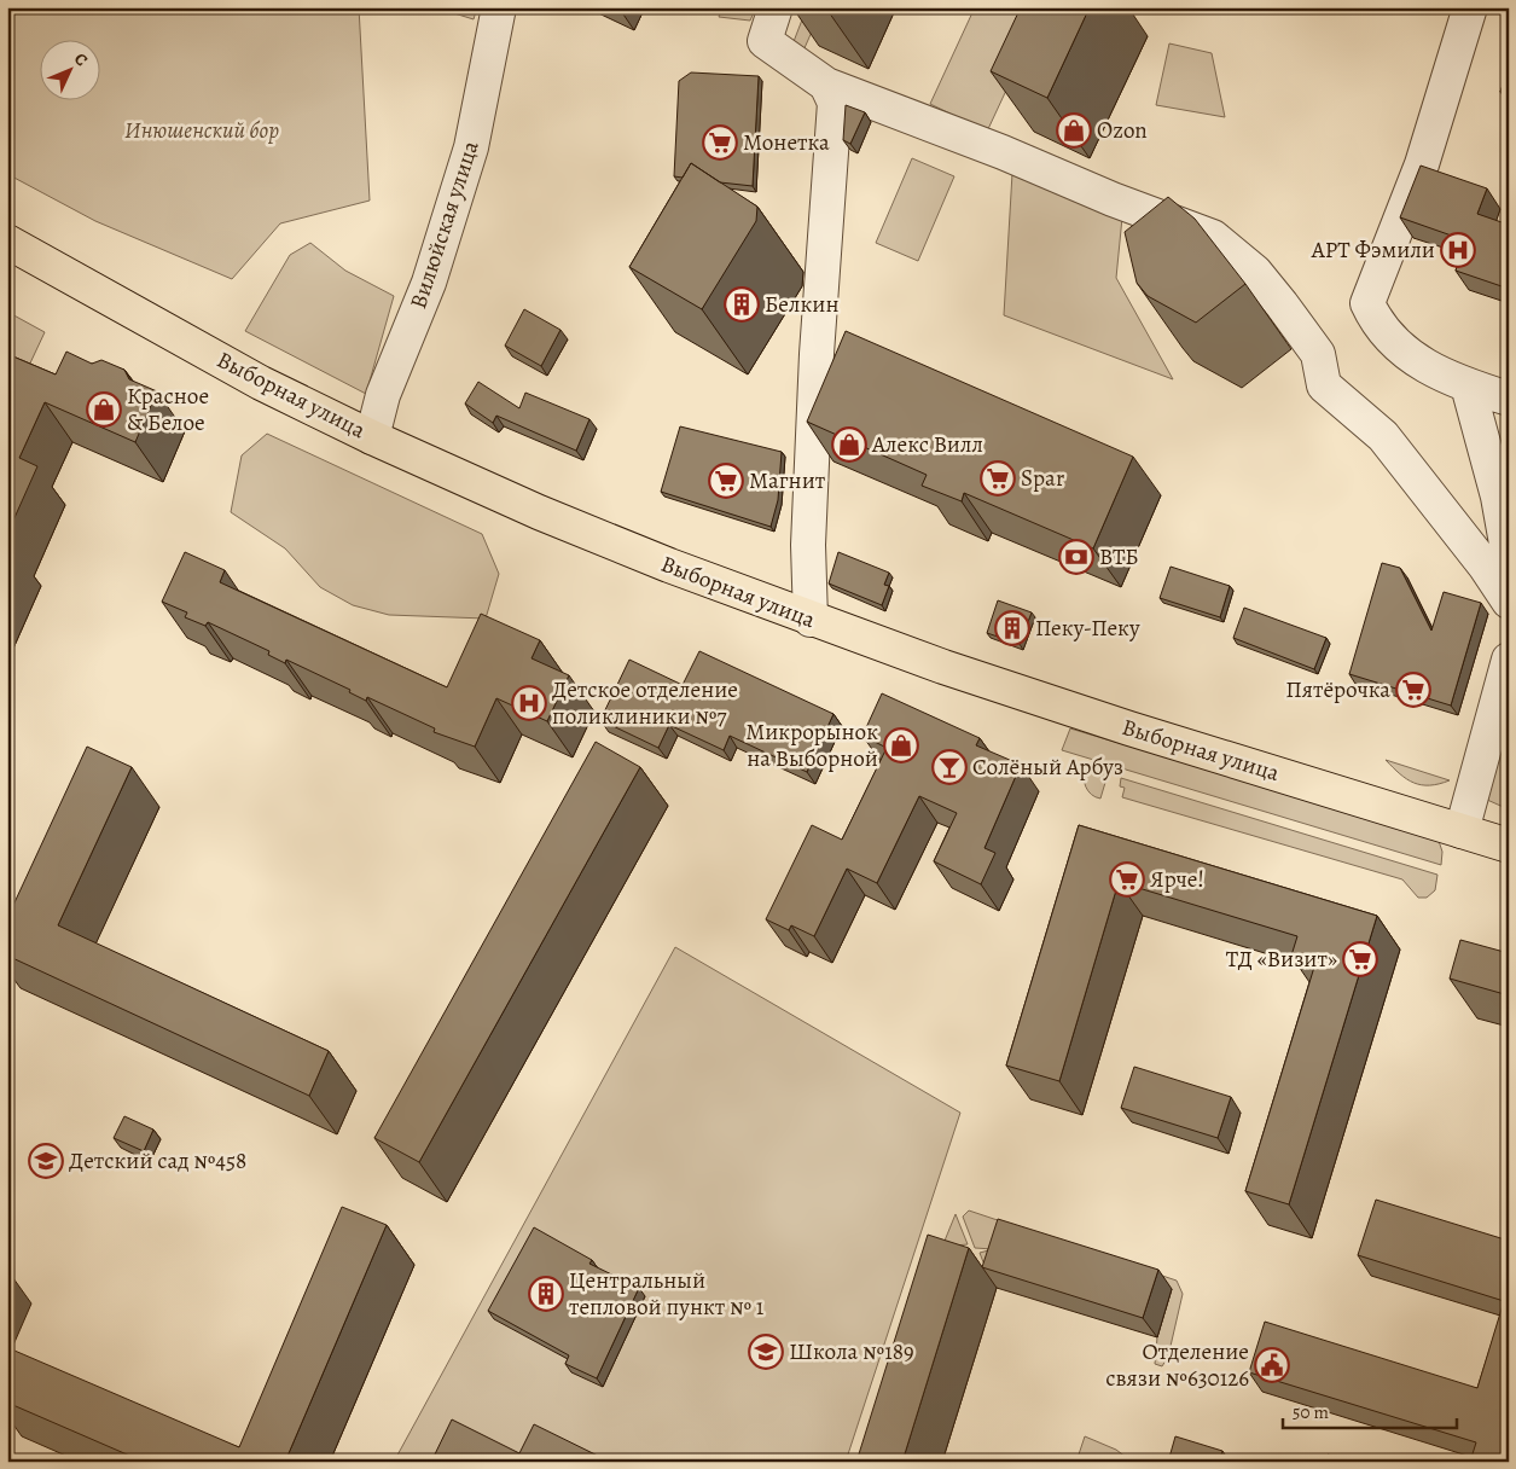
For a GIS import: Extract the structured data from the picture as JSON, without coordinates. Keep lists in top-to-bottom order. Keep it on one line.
{"streets":{"main road":["Выборная улица"],"street":["Вилюйская улица"]},"crossings":[["Вилюйская улица","Выборная улица"]],"parks":["Инюшенский бор"],"places":{"shop":["Ozon","Красное & Белое","Алекс Вилл","Микрорынок на Выборной"],"supermarket":["Монетка","Spar","Магнит","Пятёрочка","Ярче!","ТД «Визит»"],"hospital":["АРТ Фэмили","Детское отделение поликлиники №7"],"building":["Белкин","Пеку-Пеку","Центральный тепловой пункт № 1"],"bank":["ВТБ"],"bar":["Солёный Арбуз"],"school or university":["Детский сад №458","Школа №189"],"public building":["Отделение связи №630126"]},"scale_bar":"50 m","north":"top right"}
